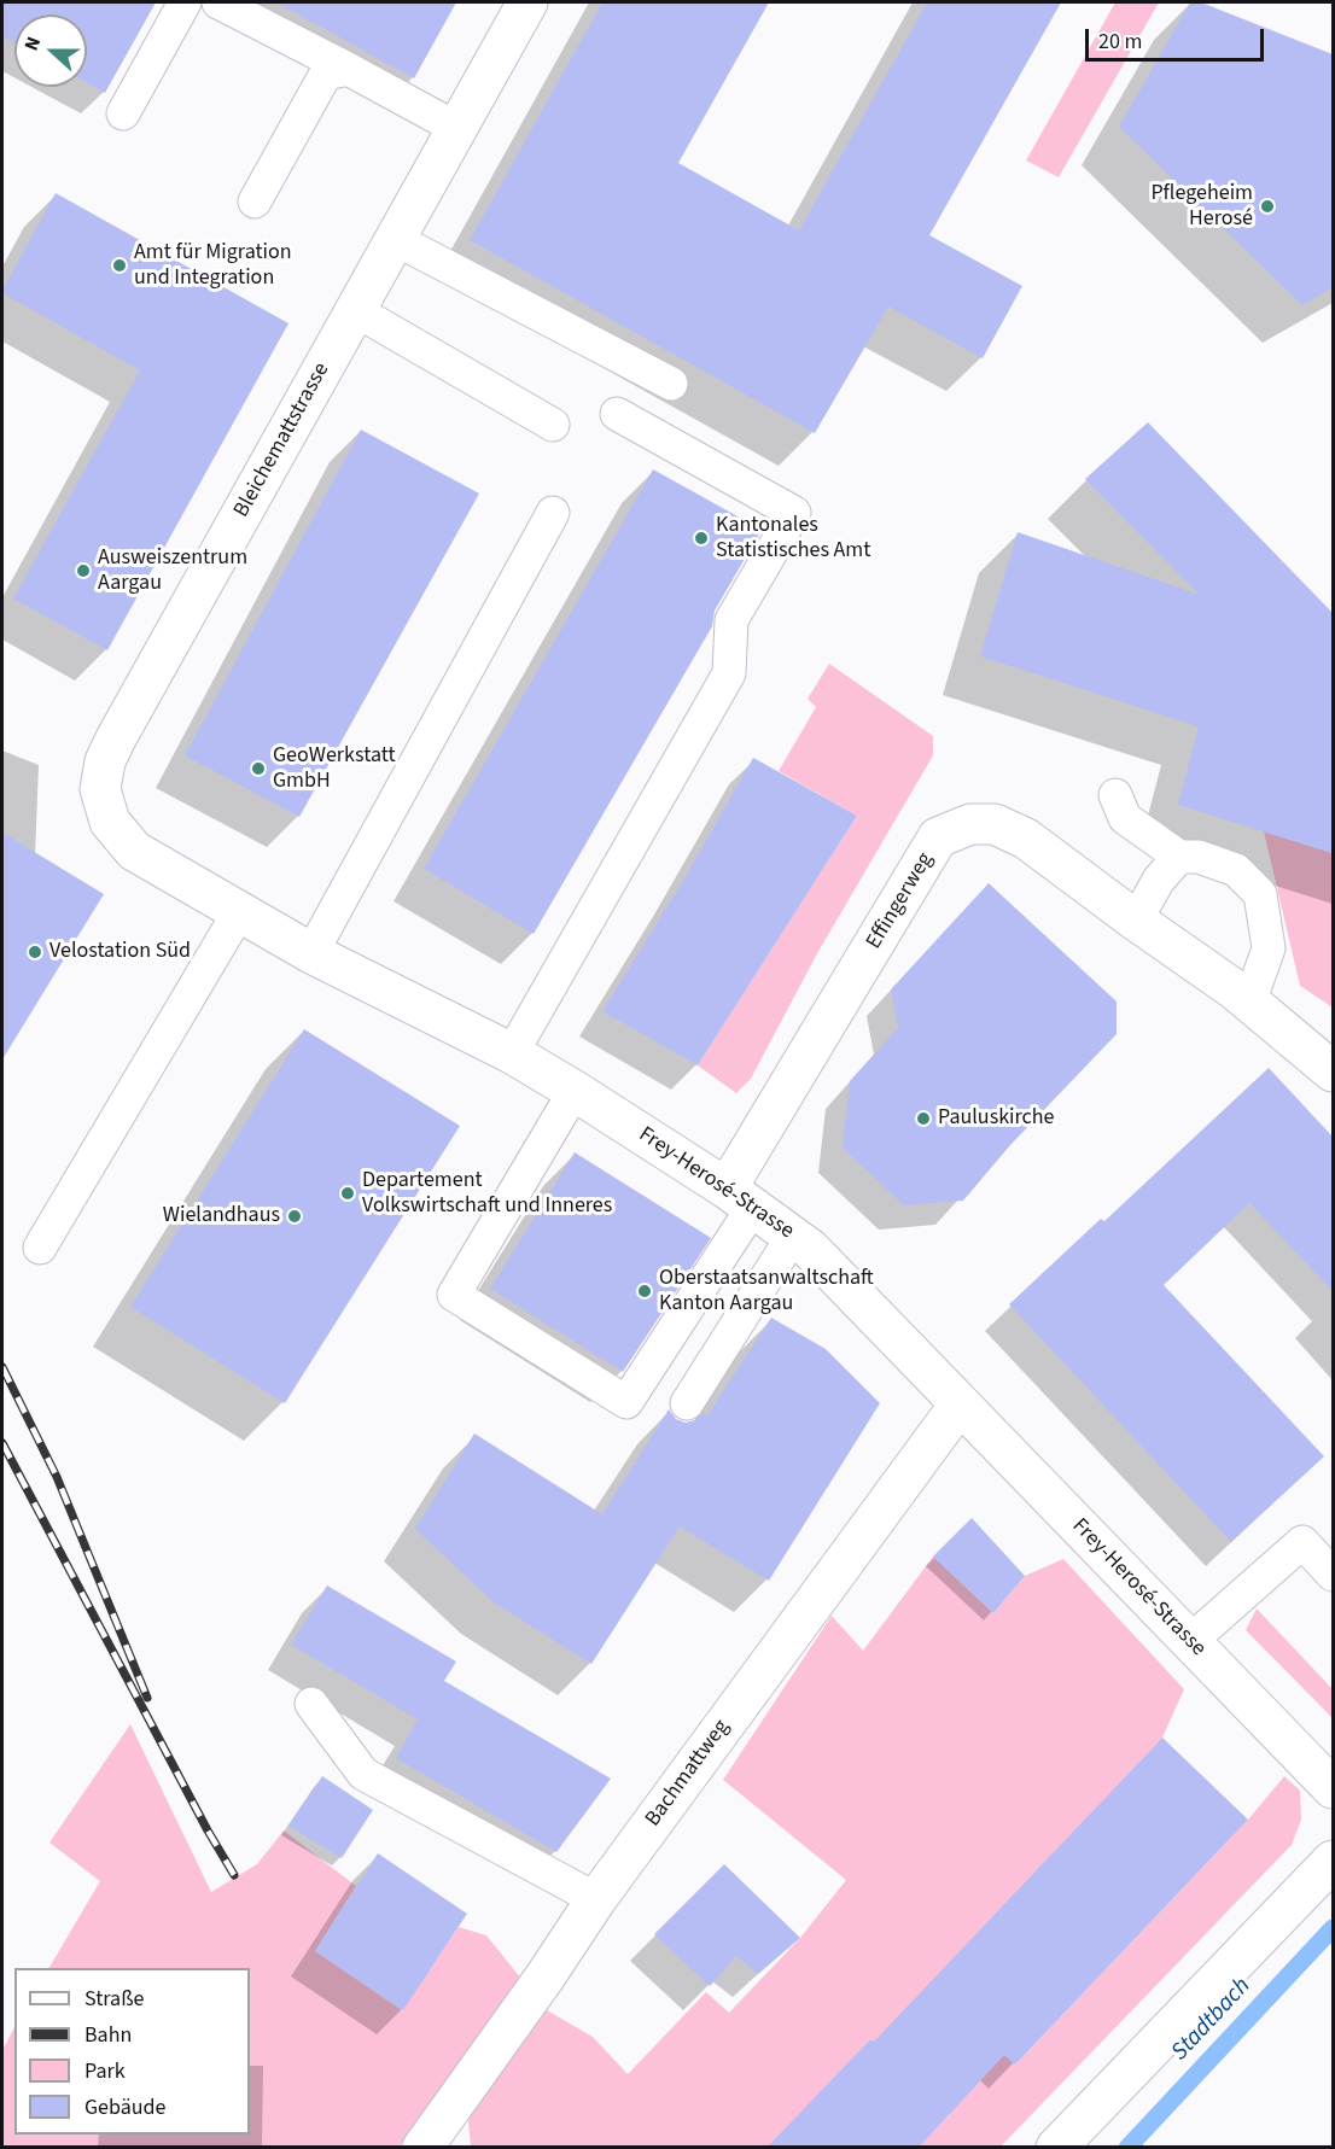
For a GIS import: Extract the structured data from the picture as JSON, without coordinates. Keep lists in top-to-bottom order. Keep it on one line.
{"streets":{"street":["Bleichemattstrasse","Effingerweg","Frey-Herosé-Strasse","Bachmattweg"]},"crossings":[["Bleichemattstrasse","Frey-Herosé-Strasse"],["Effingerweg","Frey-Herosé-Strasse"],["Frey-Herosé-Strasse","Bachmattweg"]],"water":["Stadtbach"],"places":["Pflegeheim Herosé","Amt für Migration und Integration","Kantonales Statistisches Amt","Ausweiszentrum Aargau","GeoWerkstatt GmbH","Velostation Süd","Pauluskirche","Departement Volkswirtschaft und Inneres","Wielandhaus","Oberstaatsanwaltschaft Kanton Aargau"],"legend":["Straße","Bahn","Park","Gebäude"],"scale_bar":"20 m","north":"left"}
